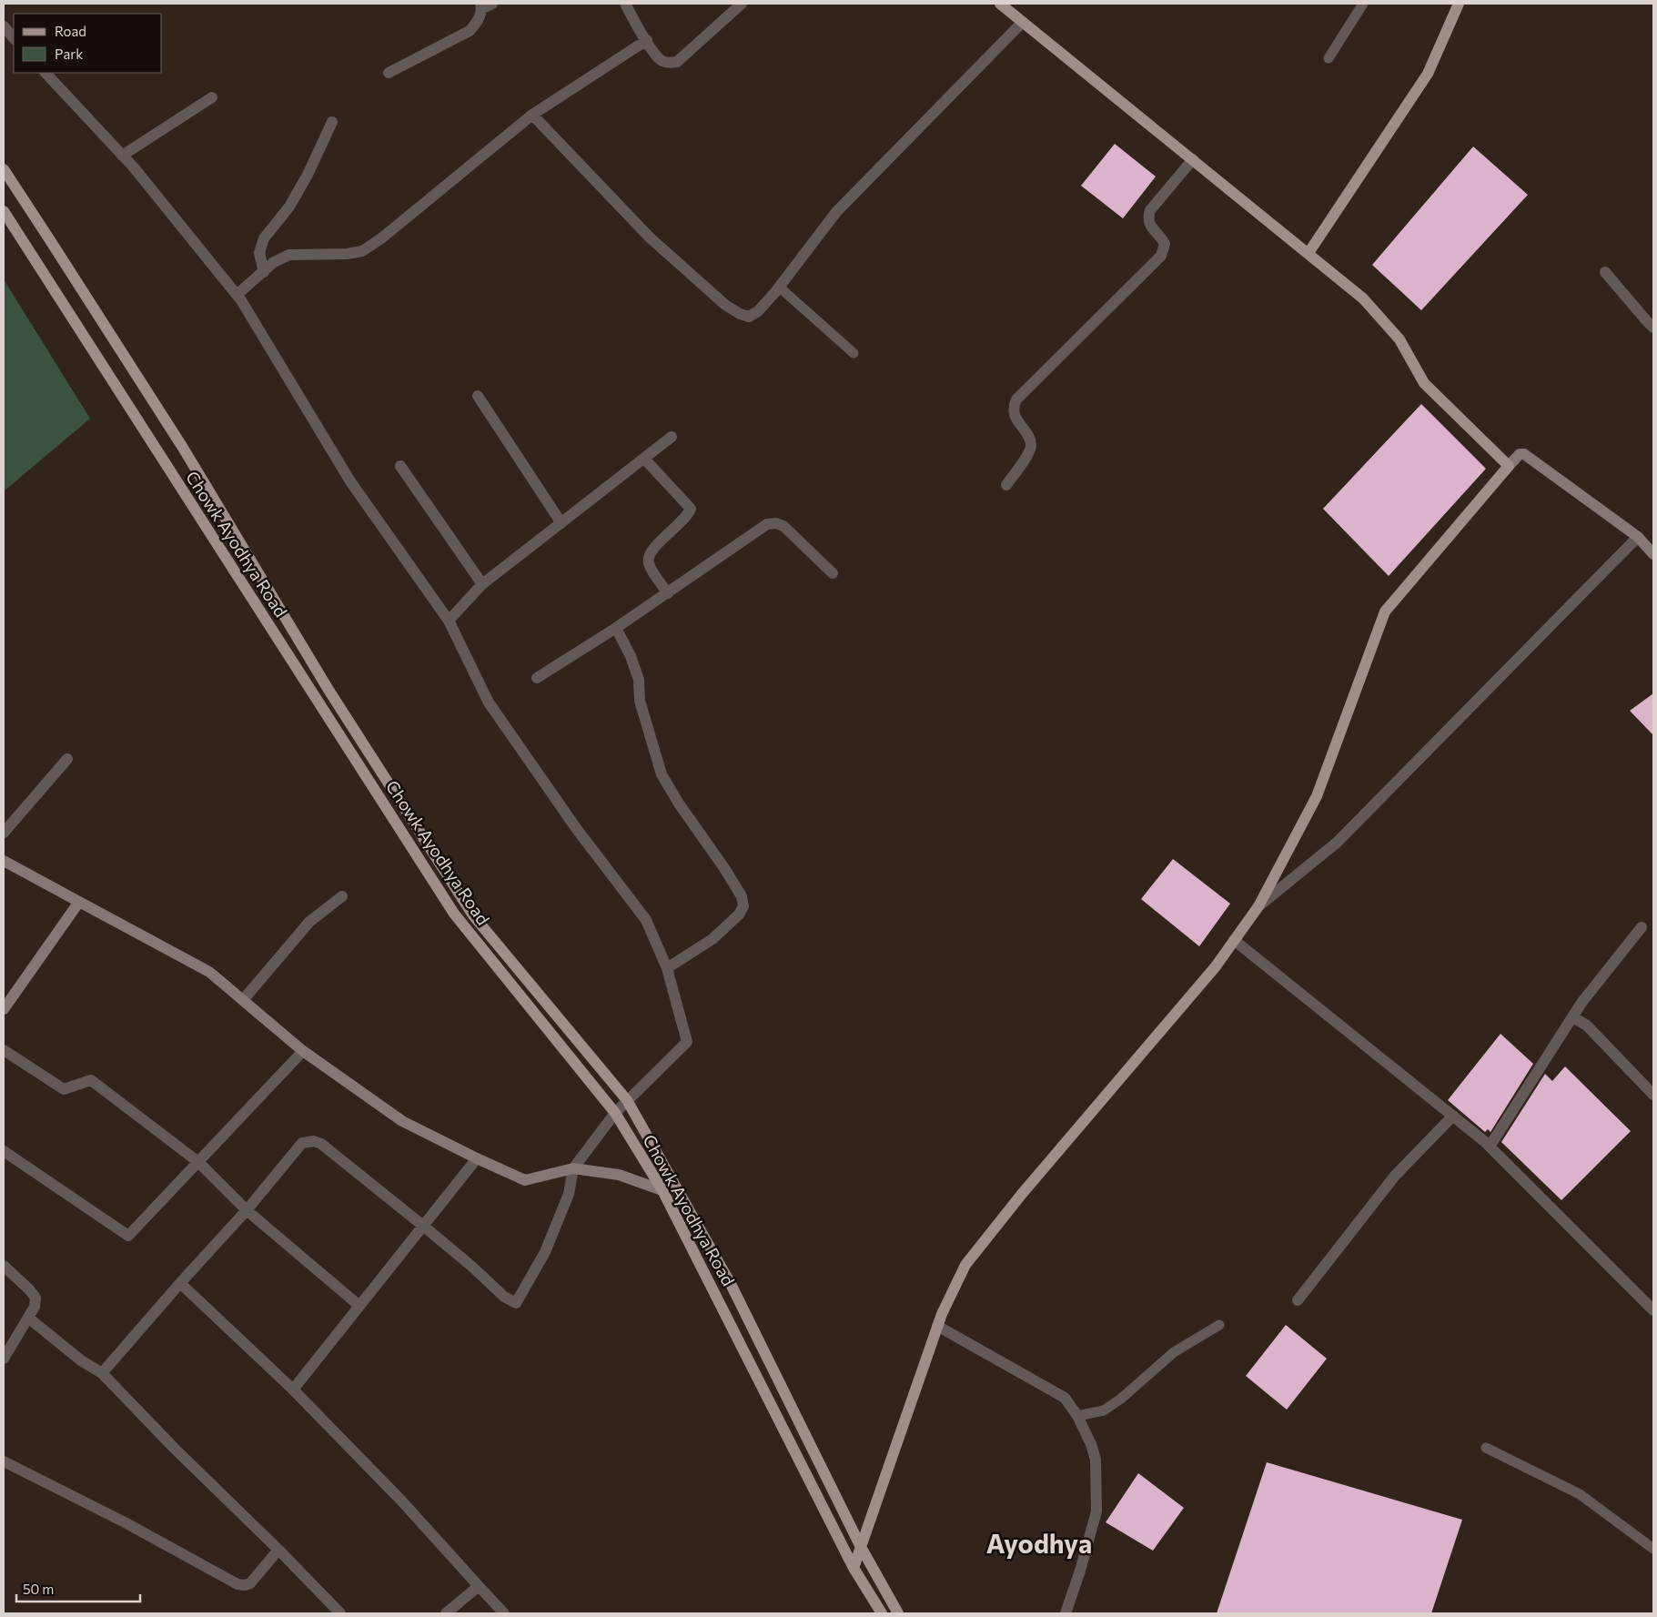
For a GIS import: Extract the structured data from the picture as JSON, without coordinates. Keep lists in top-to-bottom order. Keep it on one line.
{"streets":{"main road":["Chowk Ayodhya Road"]},"districts":["Ayodhya"],"legend":["Road","Park"],"scale_bar":"50 m"}
